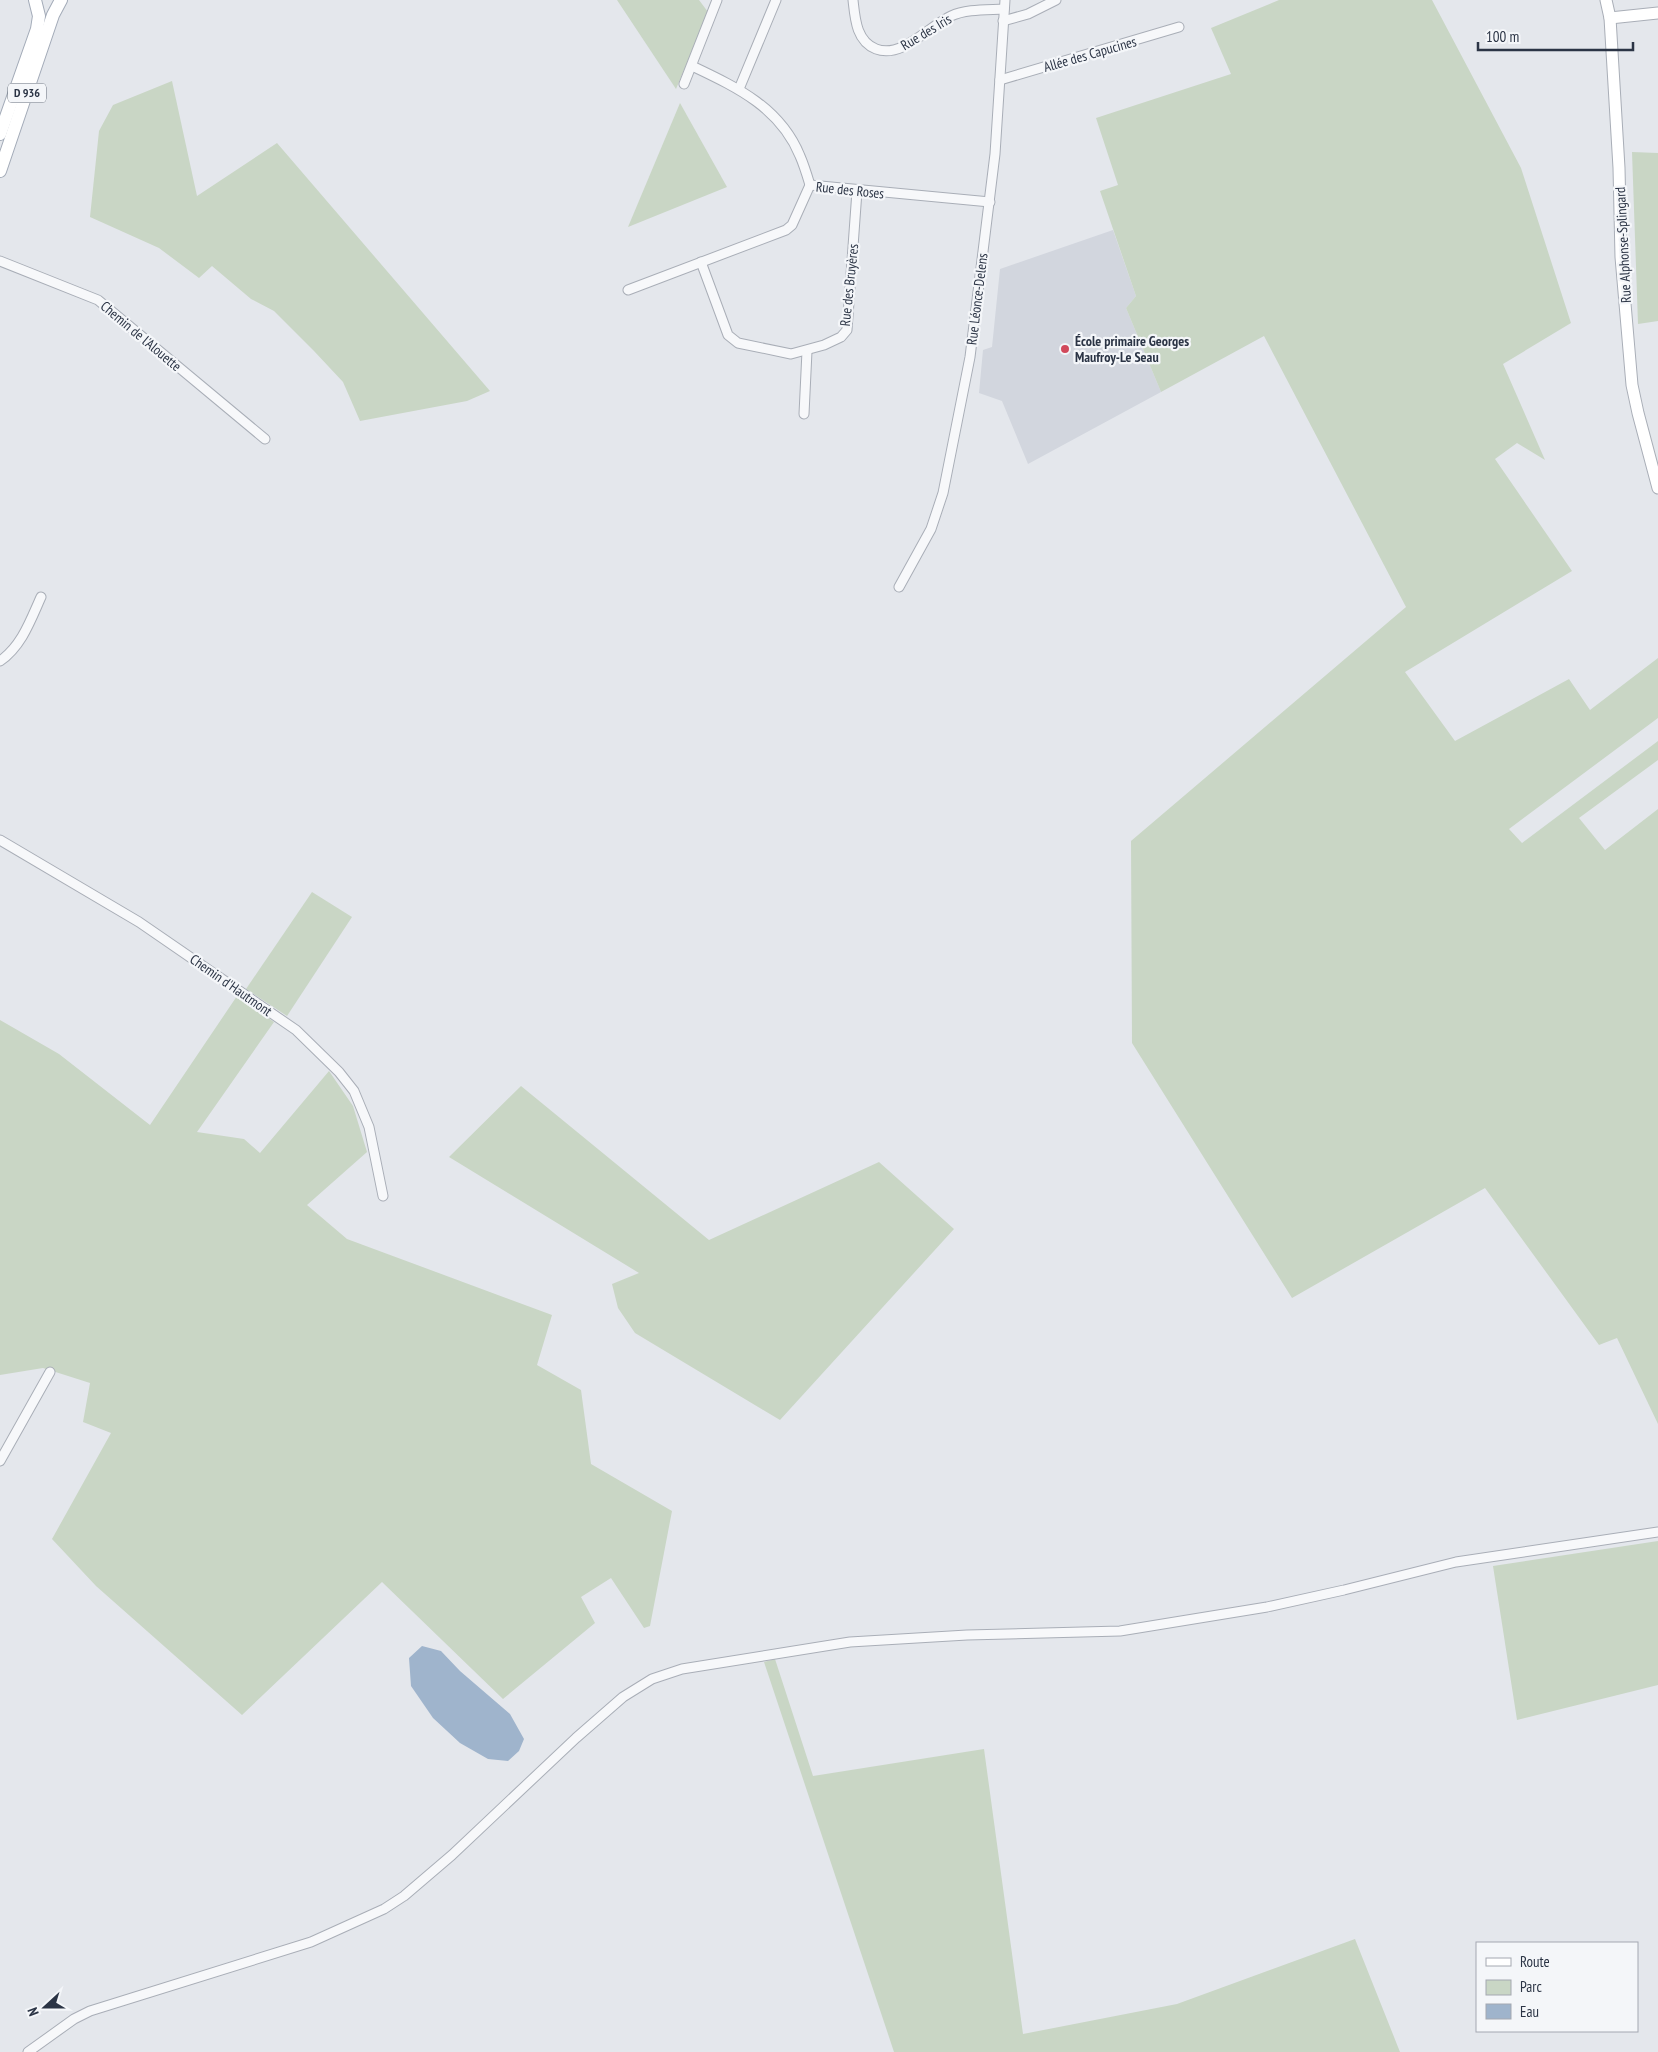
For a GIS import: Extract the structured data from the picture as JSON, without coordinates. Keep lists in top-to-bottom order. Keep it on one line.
{"streets":{"main road":["D 936"],"street":["Rue des Iris","Allée des Capucines","Rue des Roses","Rue Alphonse-Splingard","Rue des Bruyères","Rue Léonce-Delens","Chemin de l'Alouette","Chemin d'Hautmont"]},"crossings":[["Rue des Iris","Rue Léonce-Delens"],["Allée des Capucines","Rue Léonce-Delens"],["Rue des Roses","Rue des Bruyères"],["Rue des Roses","Rue Léonce-Delens"]],"places":["École primaire Georges Maufroy-Le Seau"],"legend":["Route","Parc","Eau"],"scale_bar":"100 m","north":"left"}
